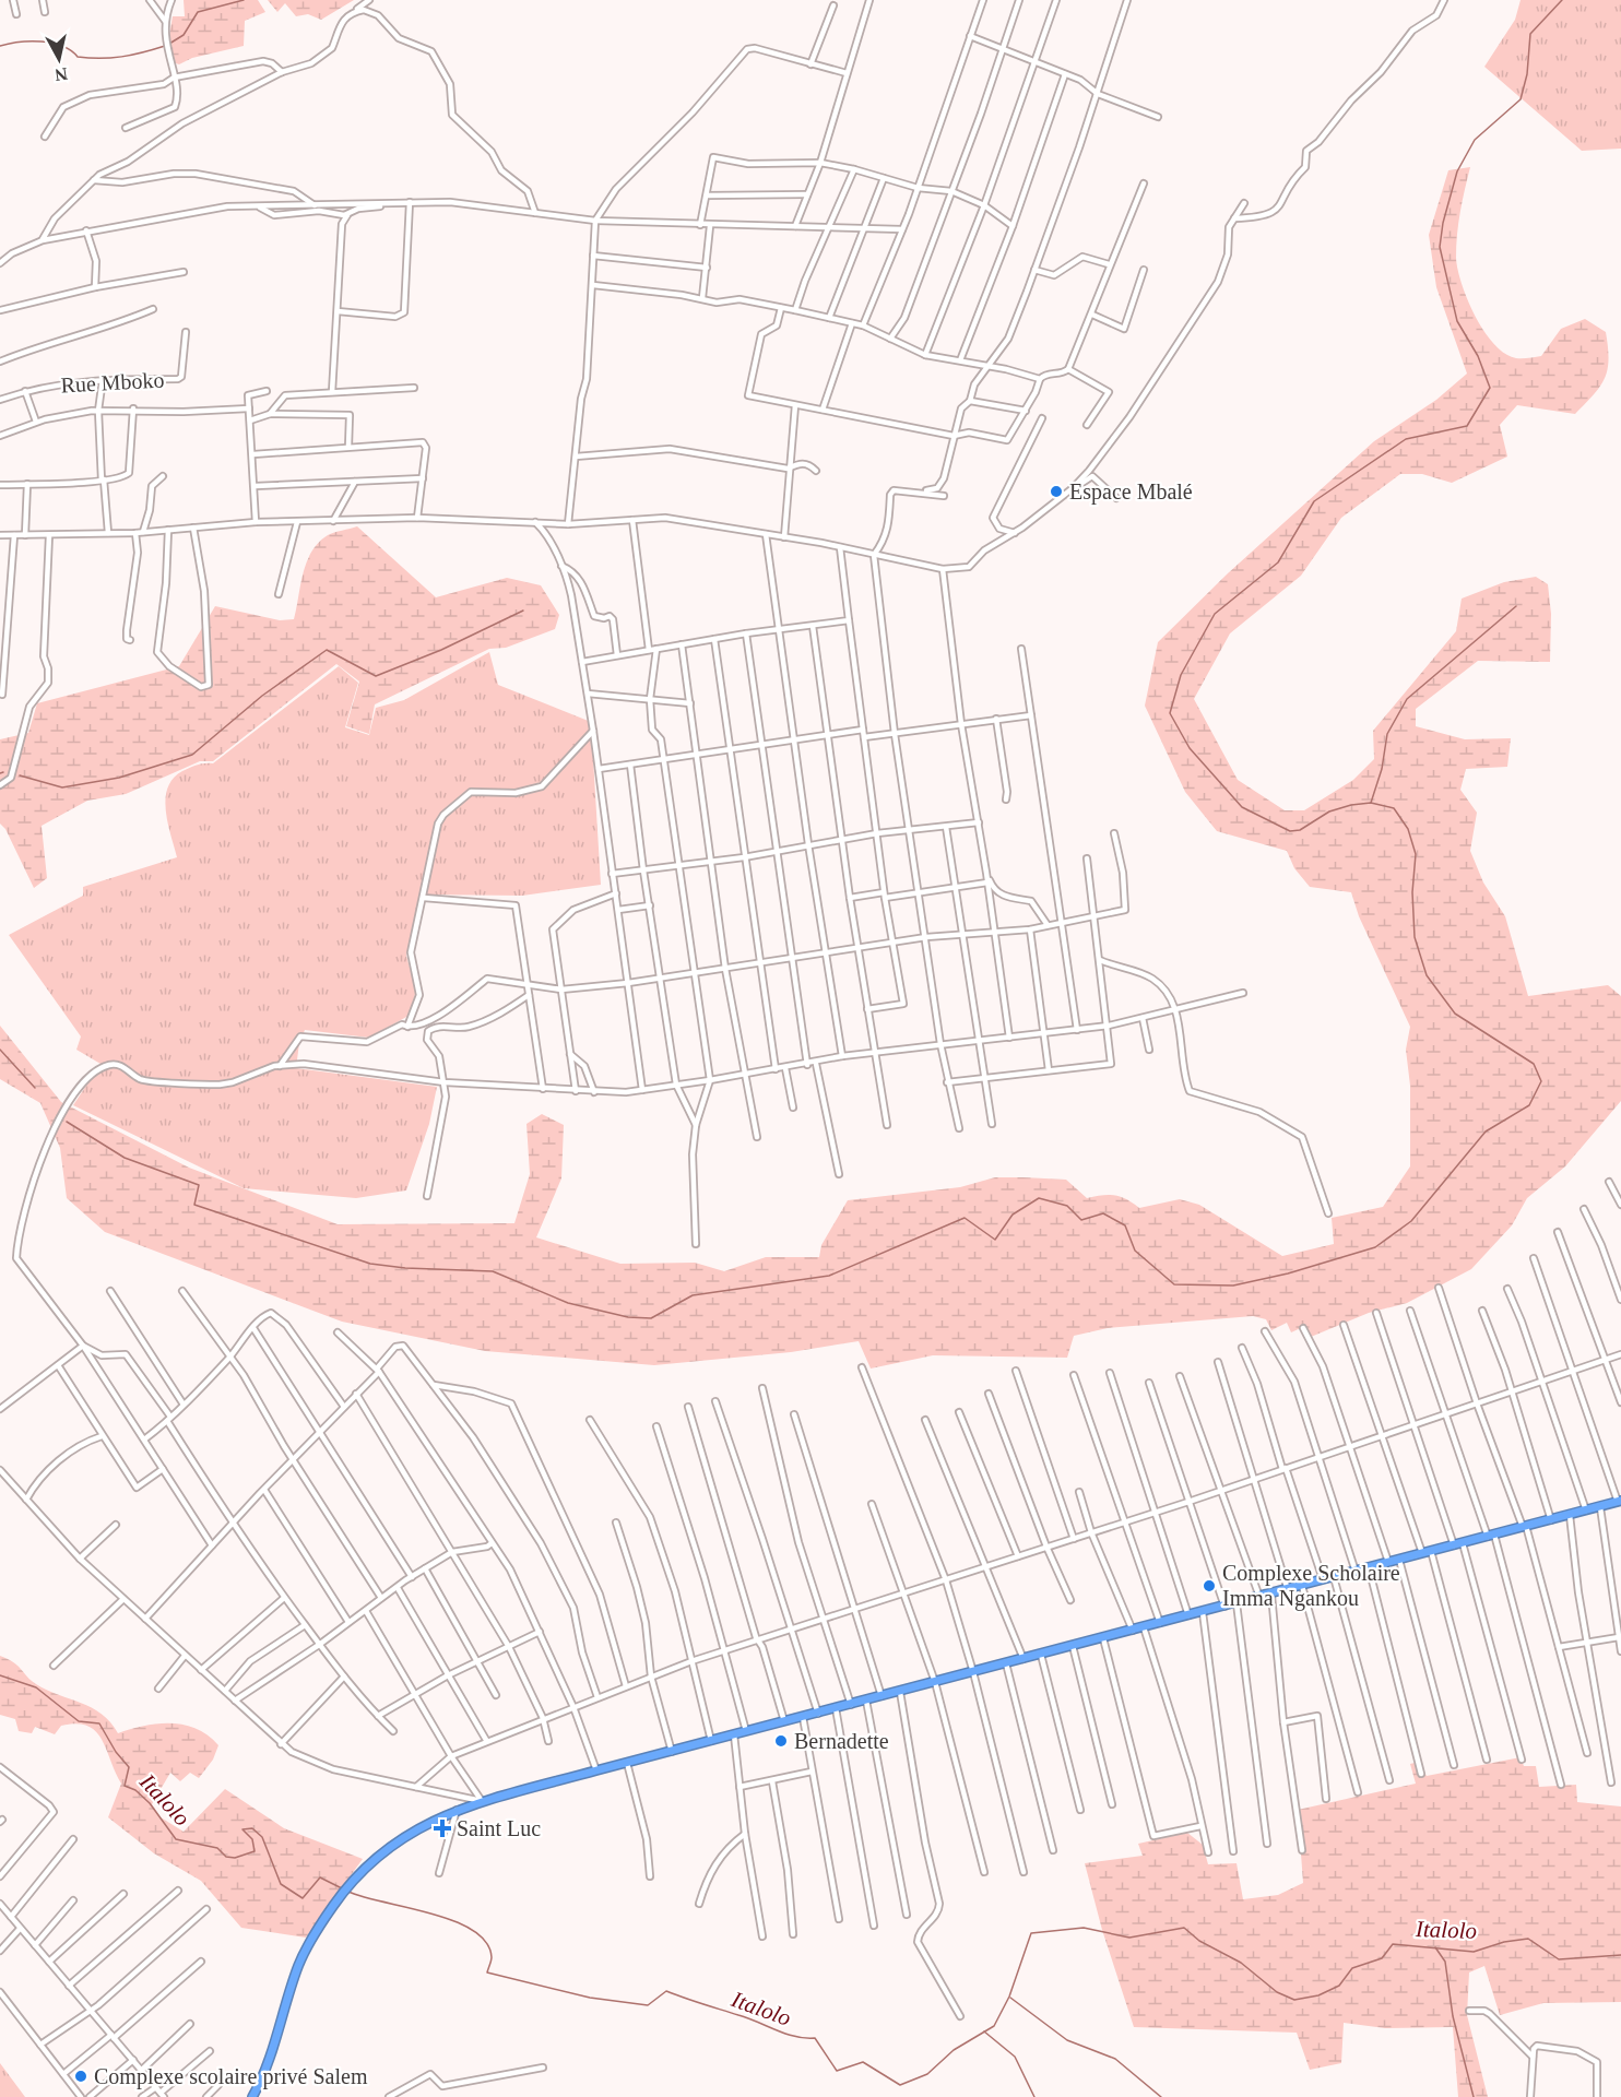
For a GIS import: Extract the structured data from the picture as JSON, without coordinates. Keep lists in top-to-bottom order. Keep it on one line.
{"streets":{"street":["Rue Mboko"]},"water":["Italolo"],"places":{"other":["Espace Mbalé","Complexe Scholaire Imma Ngankou","Bernadette","Complexe scolaire privé Salem"],"health":["Saint Luc"]},"north":"bottom"}
